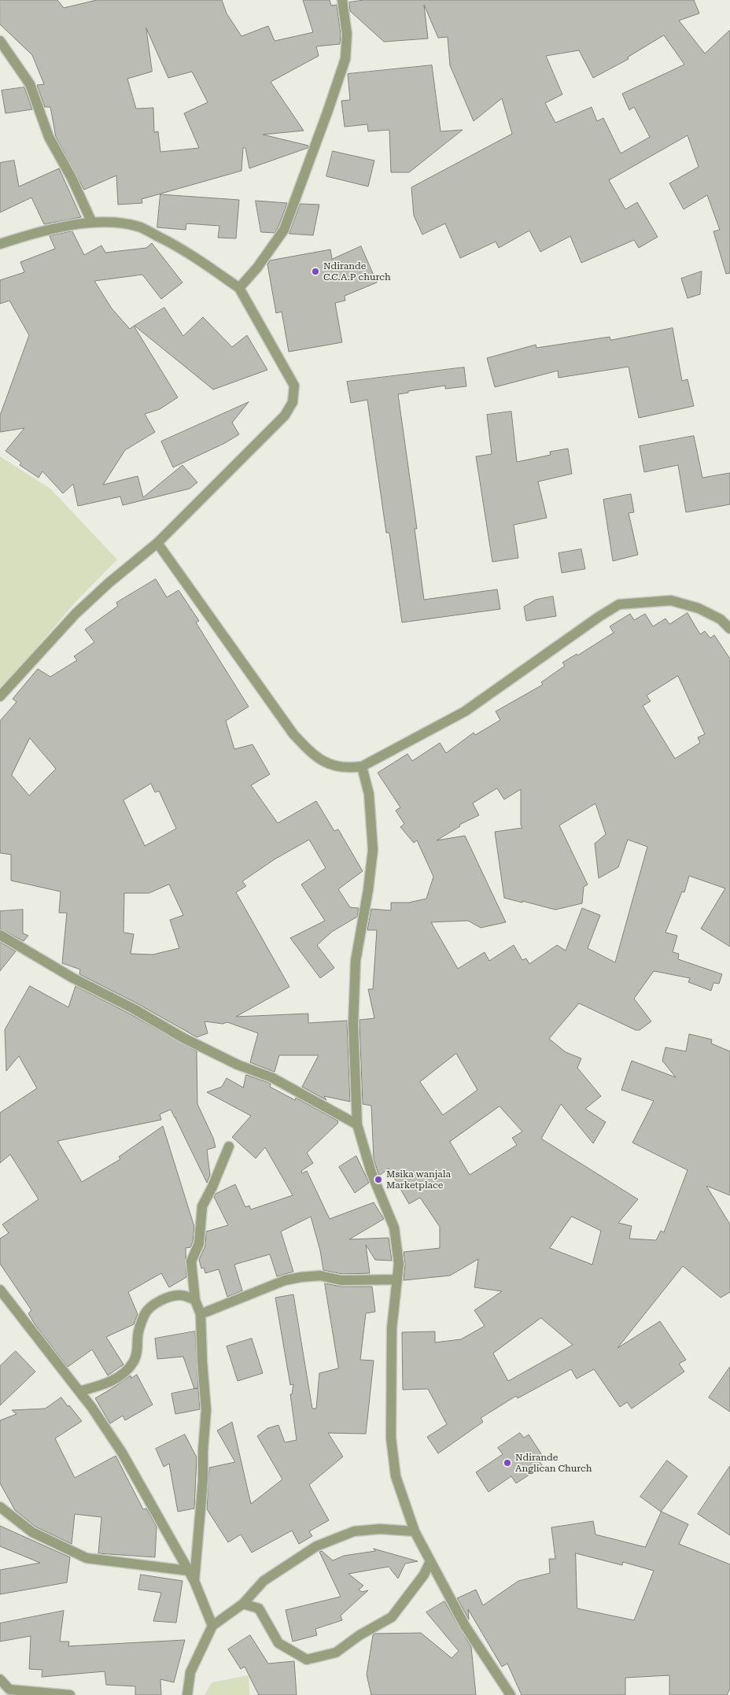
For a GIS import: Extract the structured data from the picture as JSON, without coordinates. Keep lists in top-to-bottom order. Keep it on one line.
{"places":["Ndirande C.C.A.P church","Msika wanjala Marketplace","Ndirande Anglican Church"]}
